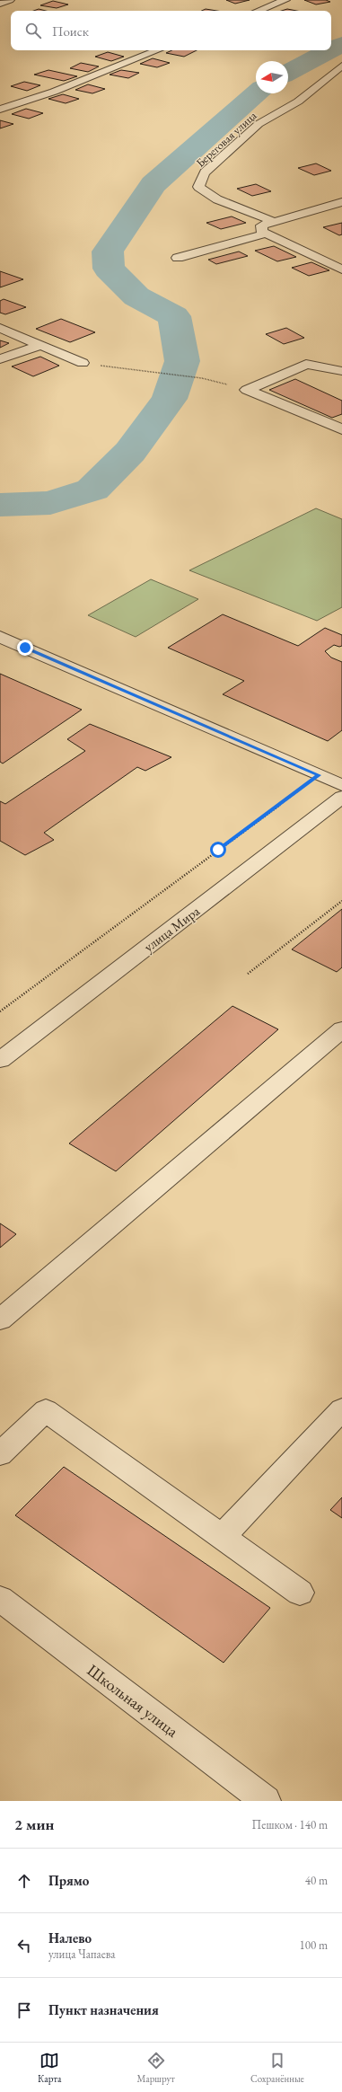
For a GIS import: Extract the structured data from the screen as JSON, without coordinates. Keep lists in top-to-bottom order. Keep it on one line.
{"streets":{"street":["Береговая улица","улица Мира","Школьная улица"]},"north":"left","page":{"search":"Поиск","heading":["2 мин","Пешком · 140 m"],"list":[["Прямо","40 m"],["Налево","улица Чапаева","100 m"],"Пункт назначения"],"nav":["Карта","Маршрут","Сохранённые"]}}
